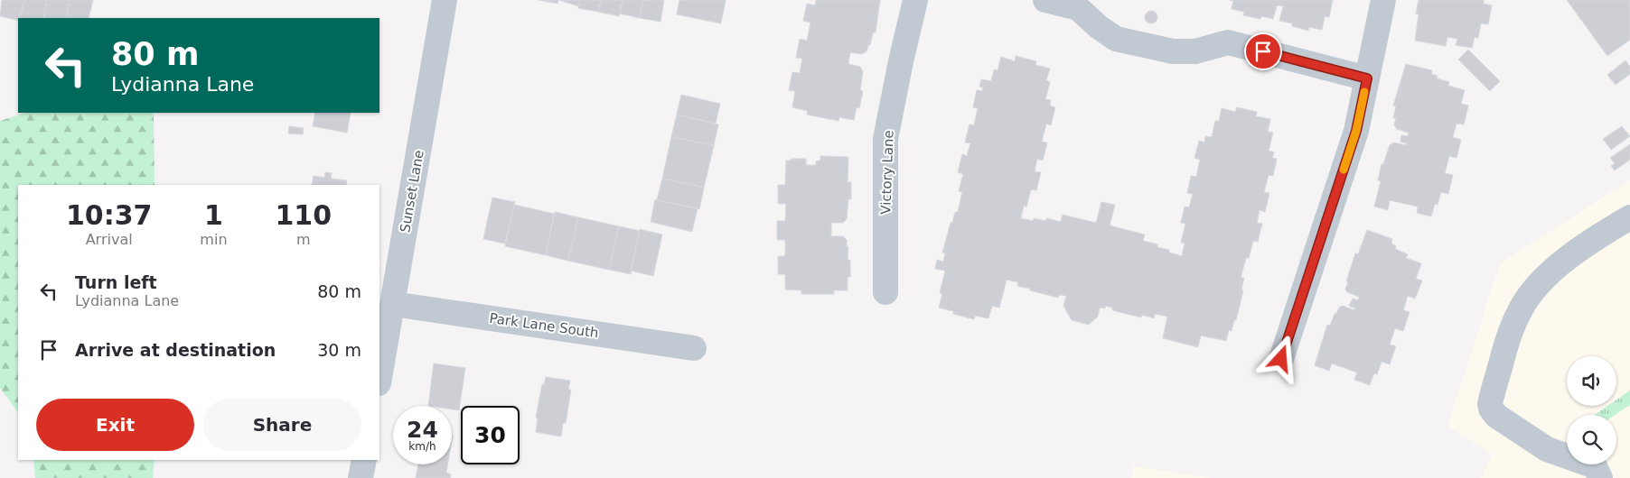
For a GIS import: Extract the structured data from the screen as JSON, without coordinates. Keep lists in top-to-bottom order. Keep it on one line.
{"streets":{"street":["Victory Lane","Sunset Lane","Park Lane South"]},"crossings":[["Sunset Lane","Park Lane South"]],"page":{"turn":["80 m","Lydianna Lane"],"eta":["10:37","Arrival","1","min","110","m"],"list":[{"name":"Turn left","note":"Lydianna Lane","value":"80 m"},{"name":"Arrive at destination","value":"30 m"}],"buttons":["Exit","Share"],"speed":"24 km/h","limit":"30"}}
